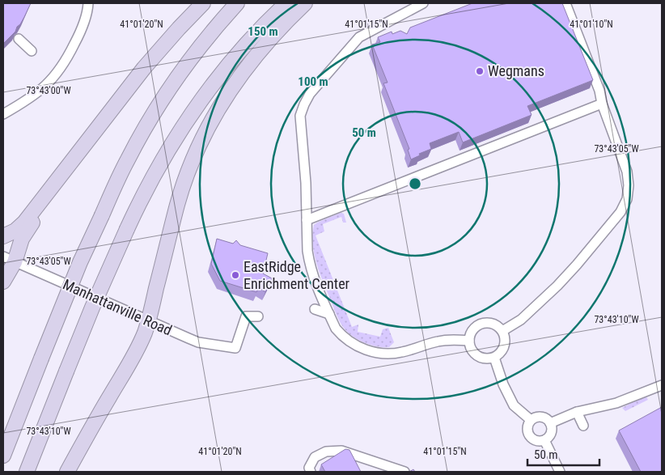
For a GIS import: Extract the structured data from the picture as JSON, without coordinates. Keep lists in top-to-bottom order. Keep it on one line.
{"streets":{"street":["Manhattanville Road"]},"places":["Wegmans","EastRidge Enrichment Center"],"scale_bar":"50 m","coordinates":["41°01'20\"N","41°01'15\"N","41°01'10\"N","73°43'00\"W","73°43'05\"W","73°43'10\"W"],"rings":["150 m","100 m","50 m"]}
